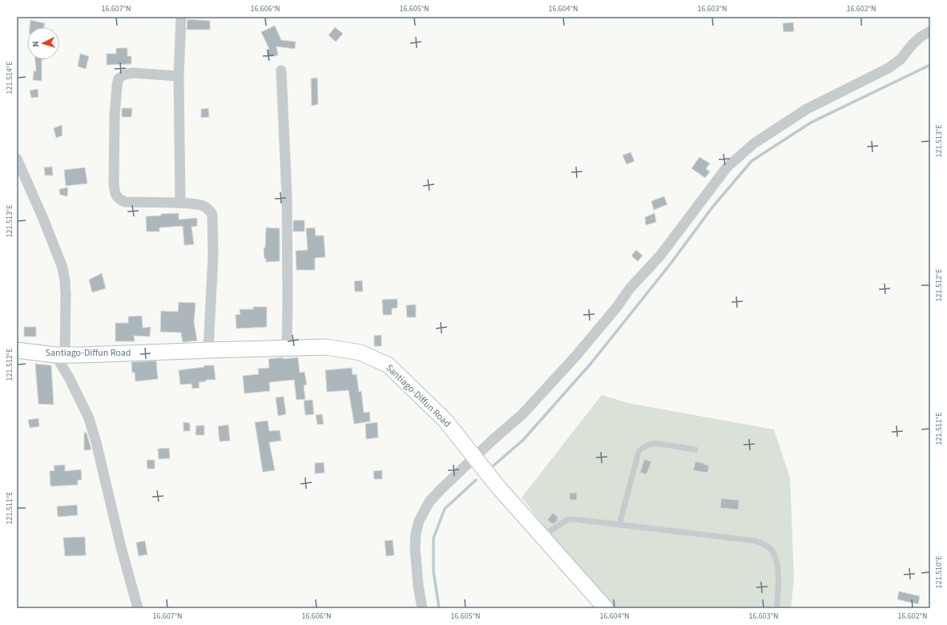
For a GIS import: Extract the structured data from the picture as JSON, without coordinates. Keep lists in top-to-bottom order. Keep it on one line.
{"streets":{"main road":["Santiago-Diffun Road"]},"north":"left","coordinates":["16.607°N","16.606°N","16.605°N","16.604°N","16.603°N","16.602°N","121.514°E","121.513°E","121.512°E","121.511°E","121.510°E"]}
